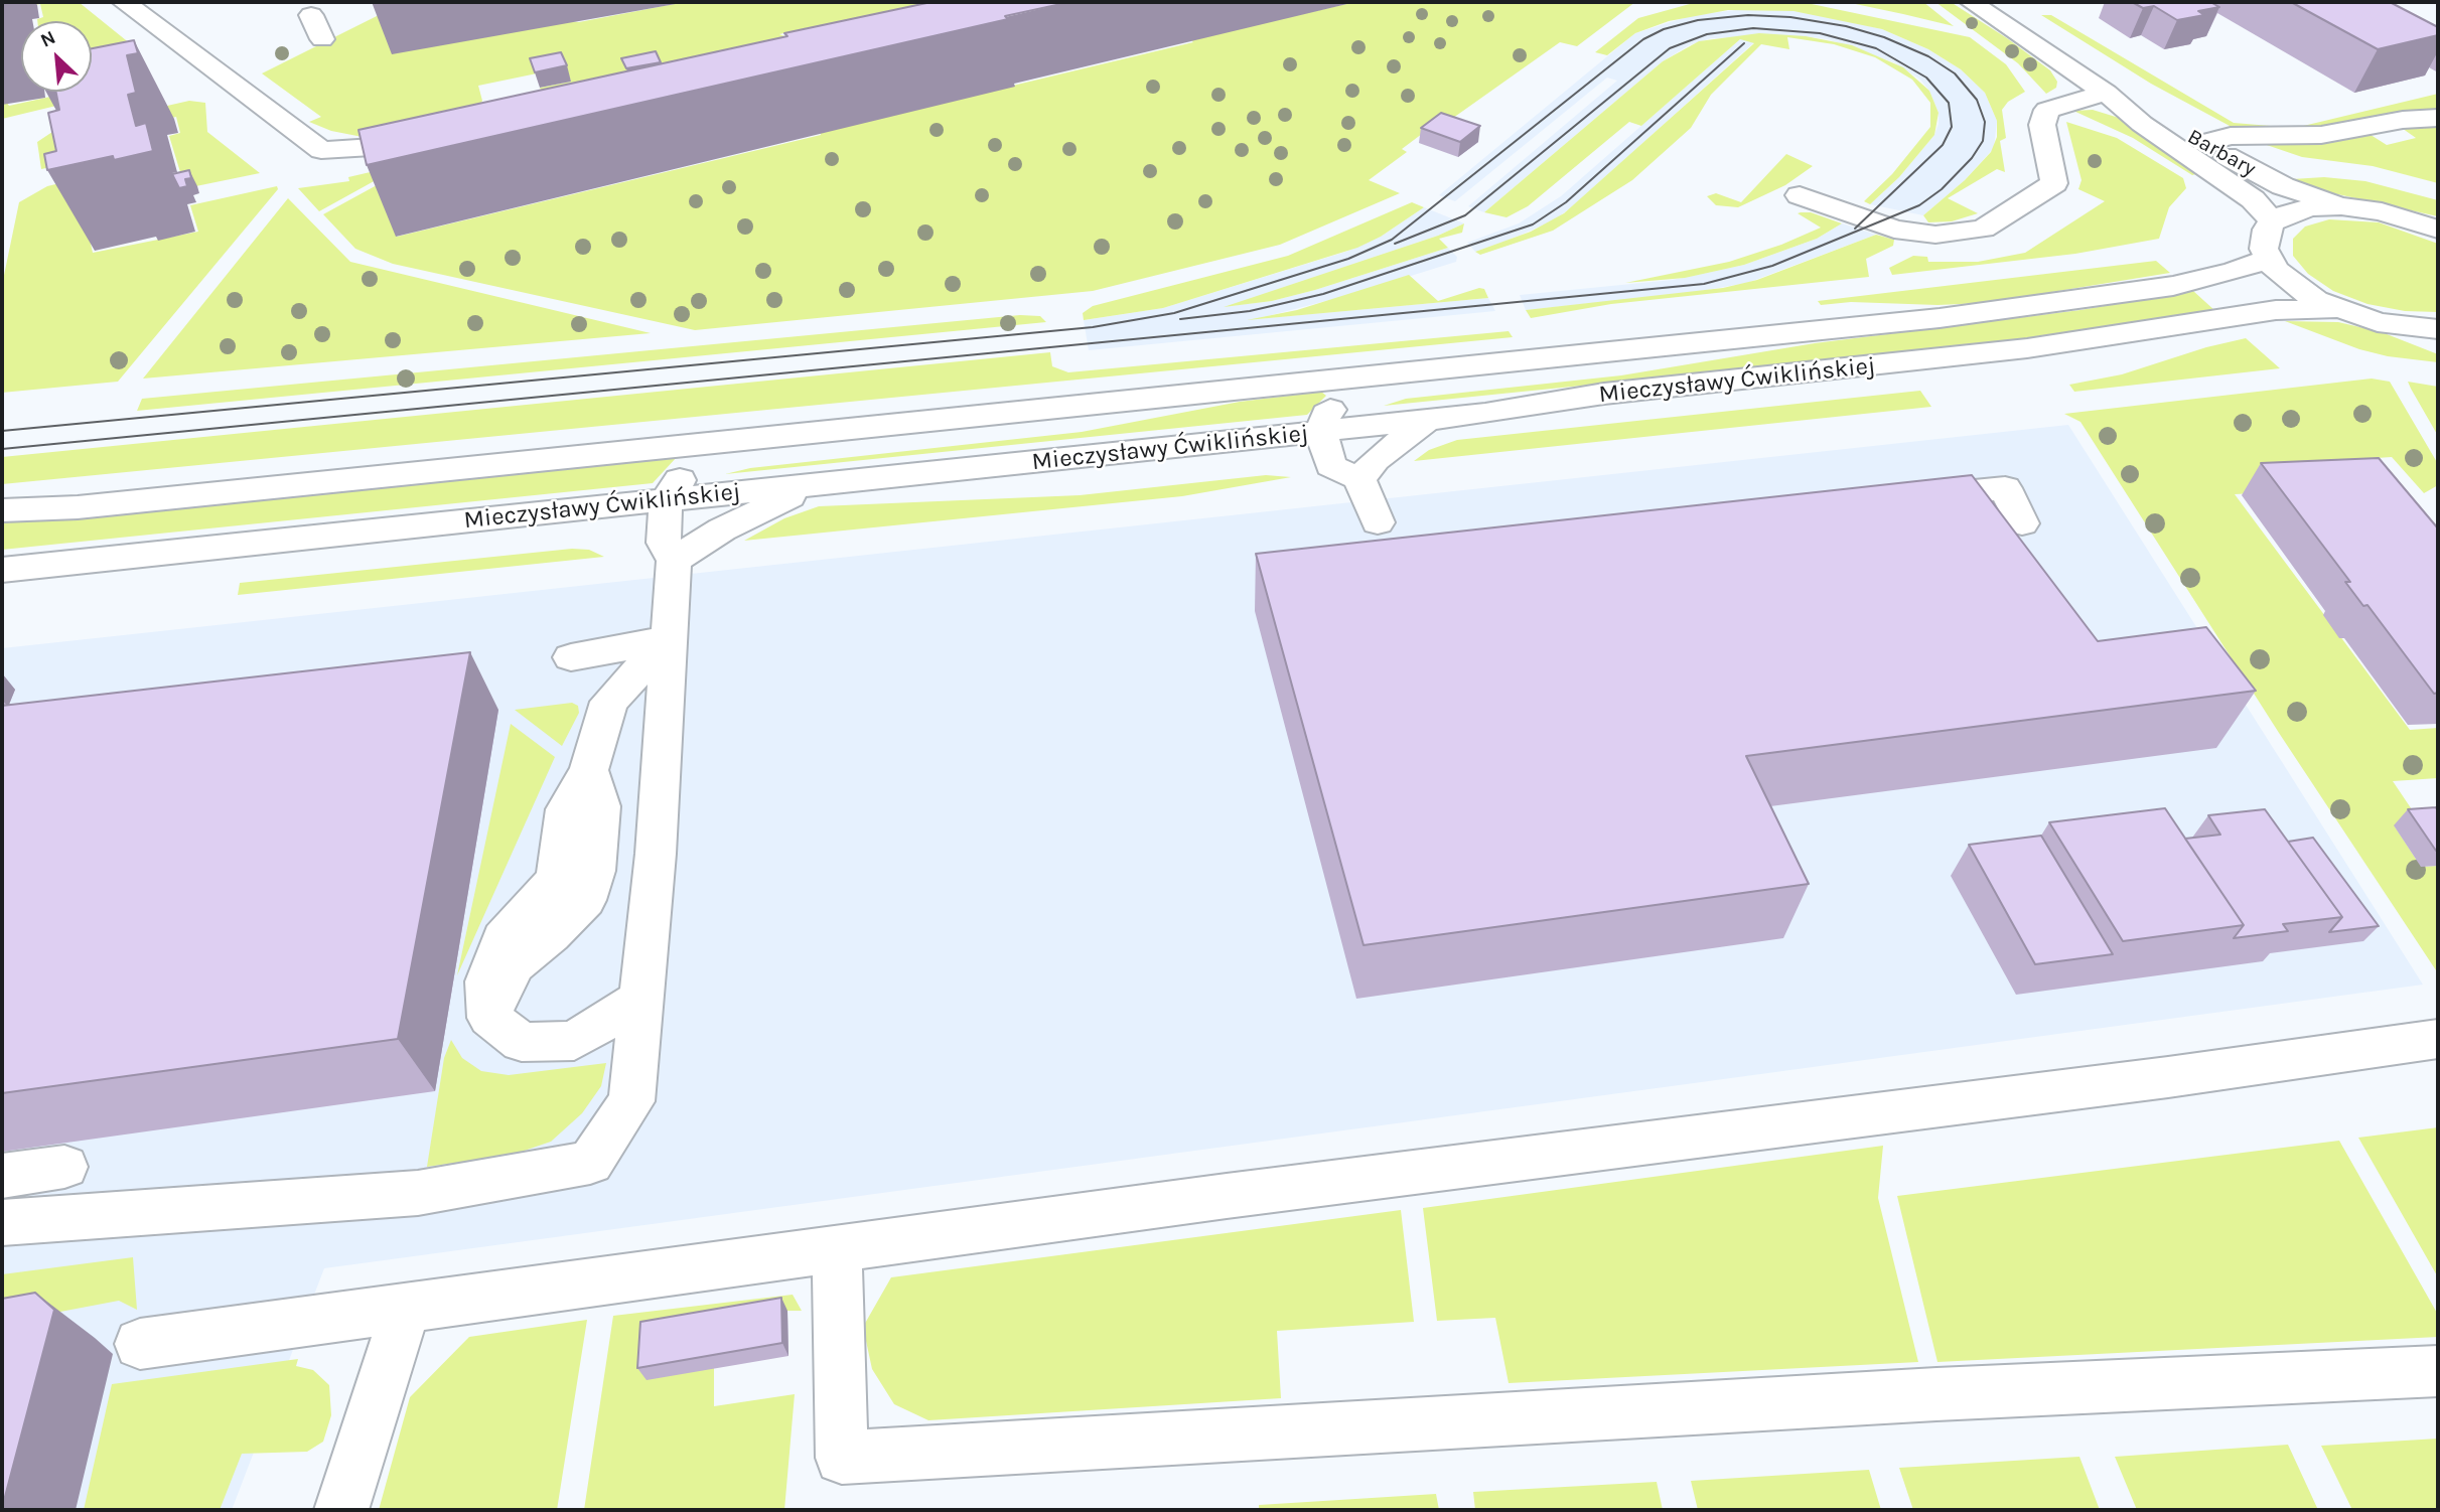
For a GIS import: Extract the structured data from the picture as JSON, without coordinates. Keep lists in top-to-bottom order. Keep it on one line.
{"streets":{"street":["Barbary","Mieczysławy Ćwiklińskiej"]},"north":"top left"}
